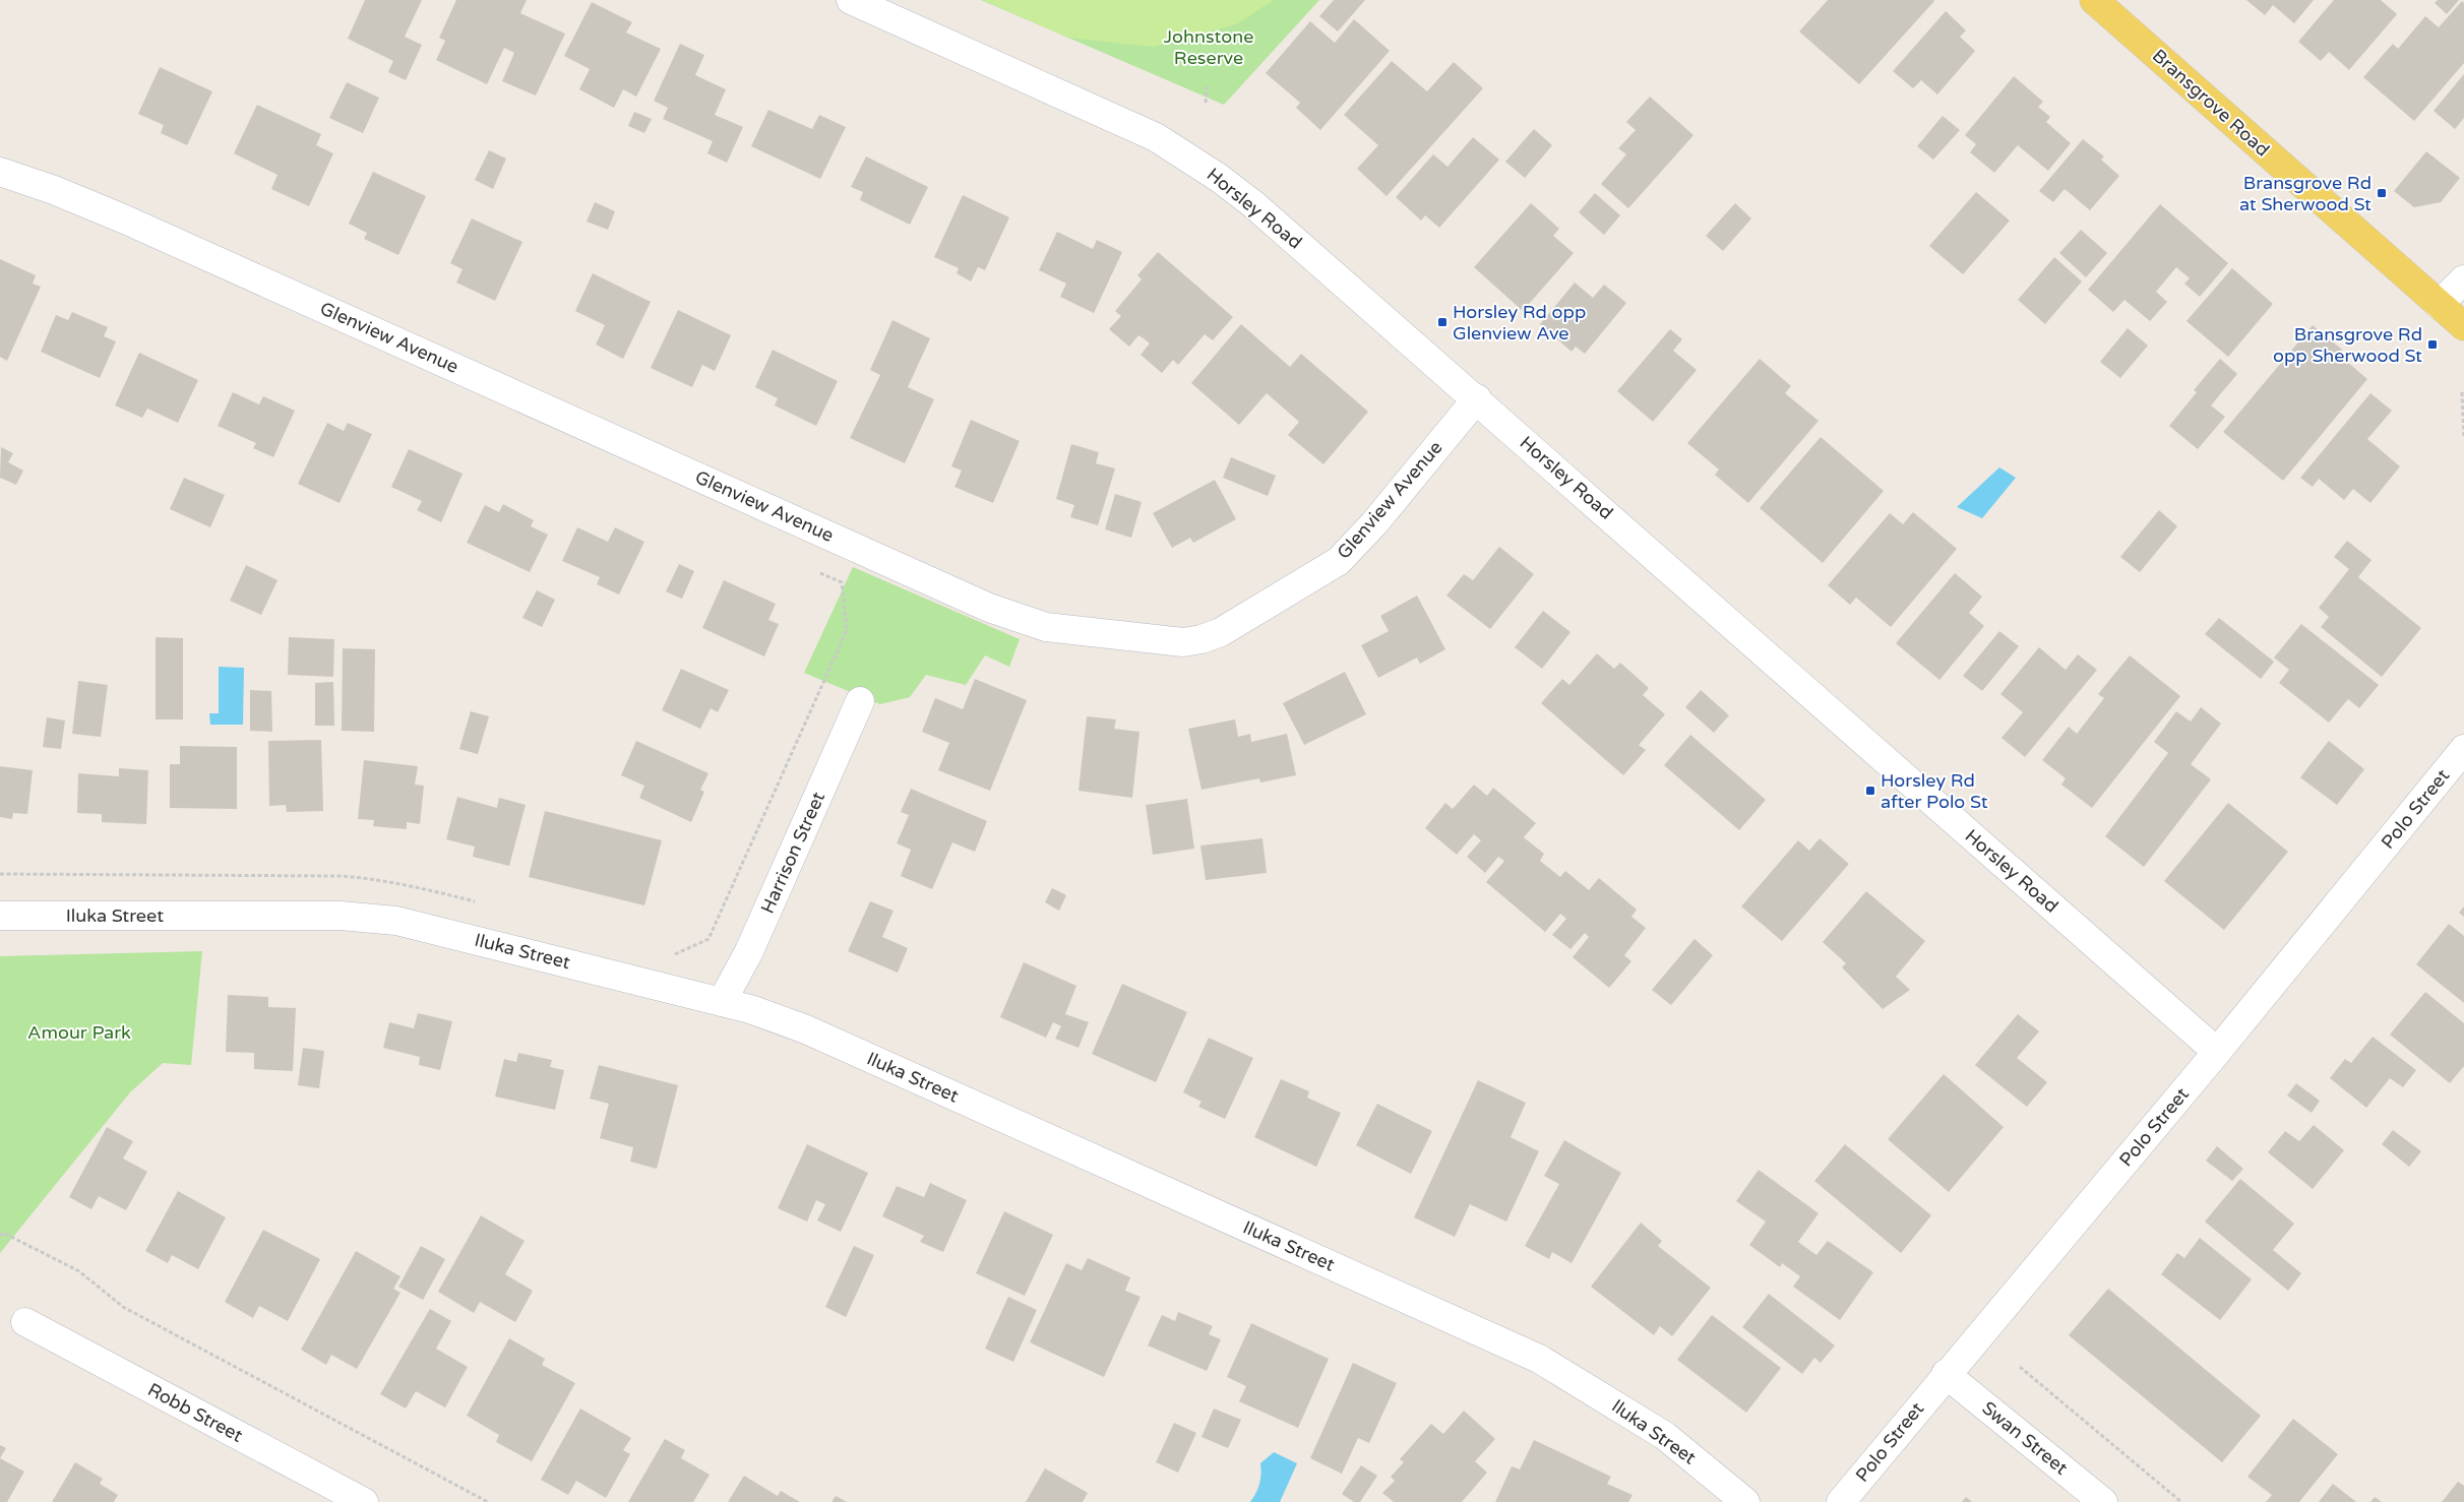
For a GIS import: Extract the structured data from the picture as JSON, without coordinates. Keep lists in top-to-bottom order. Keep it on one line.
{"streets":{"main road":["Bransgrove Road"],"street":["Horsley Road","Glenview Avenue","Polo Street","Harrison Street","Iluka Street","Robb Street","Swan Street"]},"crossings":[["Horsley Road","Glenview Avenue"],["Horsley Road","Polo Street"],["Polo Street","Swan Street"],["Harrison Street","Iluka Street"]],"parks":["Johnstone Reserve","Amour Park"],"places":{"transit":["Bransgrove Rd at Sherwood St","Horsley Rd opp Glenview Ave","Bransgrove Rd opp Sherwood St","Horsley Rd after Polo St"]}}
